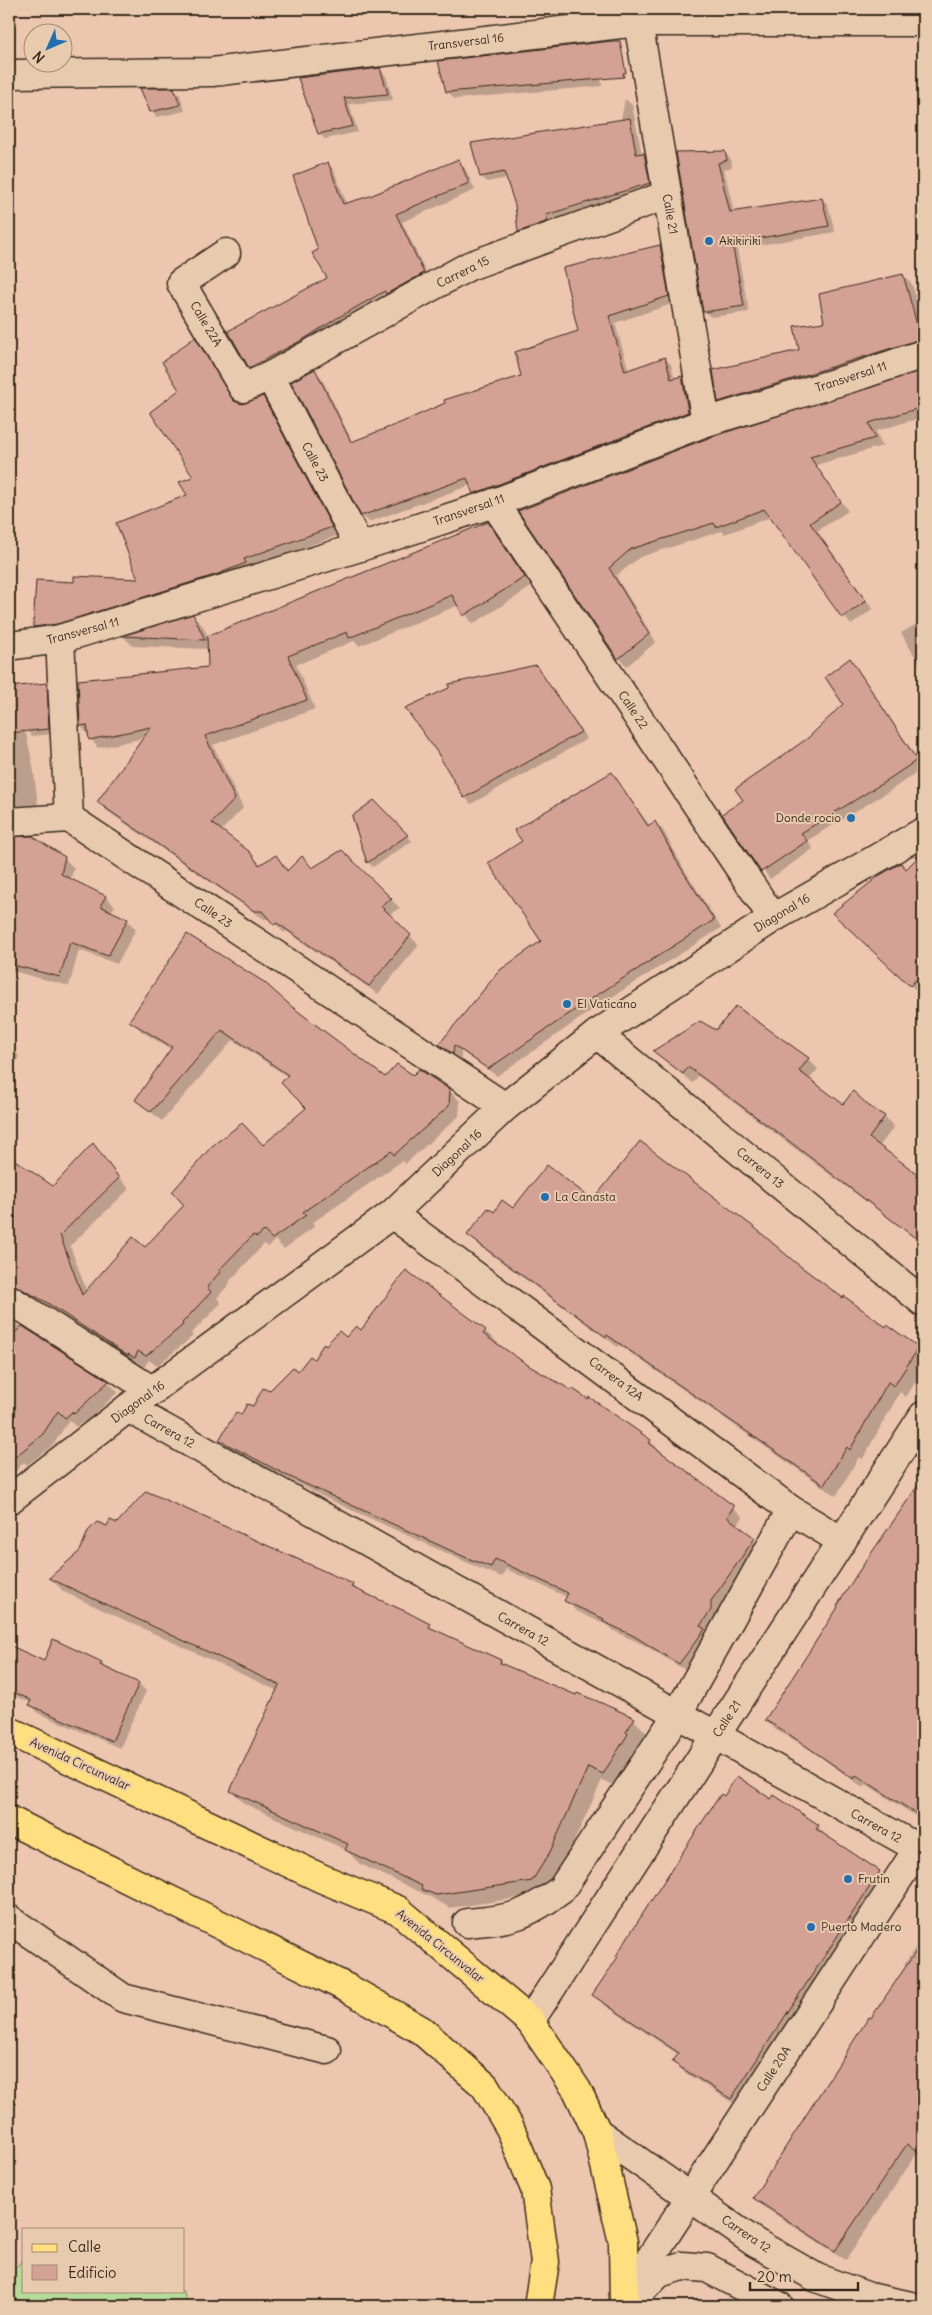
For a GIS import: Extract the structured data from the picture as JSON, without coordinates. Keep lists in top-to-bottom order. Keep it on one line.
{"streets":{"main road":["Avenida Circunvalar"],"street":["Transversal 16","Calle 21","Carrera 15","Calle 22A","Transversal 11","Calle 23","Calle 22","Diagonal 16","Carrera 13","Carrera 12A","Carrera 12","Calle 20A"]},"crossings":[["Transversal 16","Calle 21"],["Calle 21","Carrera 15"],["Calle 21","Transversal 11"],["Calle 21","Carrera 12A"],["Calle 21","Carrera 12"],["Calle 21","Avenida Circunvalar"],["Carrera 15","Calle 22A"],["Carrera 15","Calle 23"],["Calle 22A","Calle 23"],["Transversal 11","Calle 23"],["Transversal 11","Calle 22"],["Calle 23","Diagonal 16"],["Calle 22","Diagonal 16"],["Diagonal 16","Carrera 13"],["Diagonal 16","Carrera 12A"],["Diagonal 16","Carrera 12"],["Carrera 12","Avenida Circunvalar"],["Carrera 12","Calle 20A"],["Avenida Circunvalar","Calle 20A"]],"places":["Akikiriki","Donde rocio","El Vaticano","La Canasta","Frutin","Puerto Madero"],"legend":["Calle","Edificio"],"scale_bar":"20 m","north":"bottom left"}
